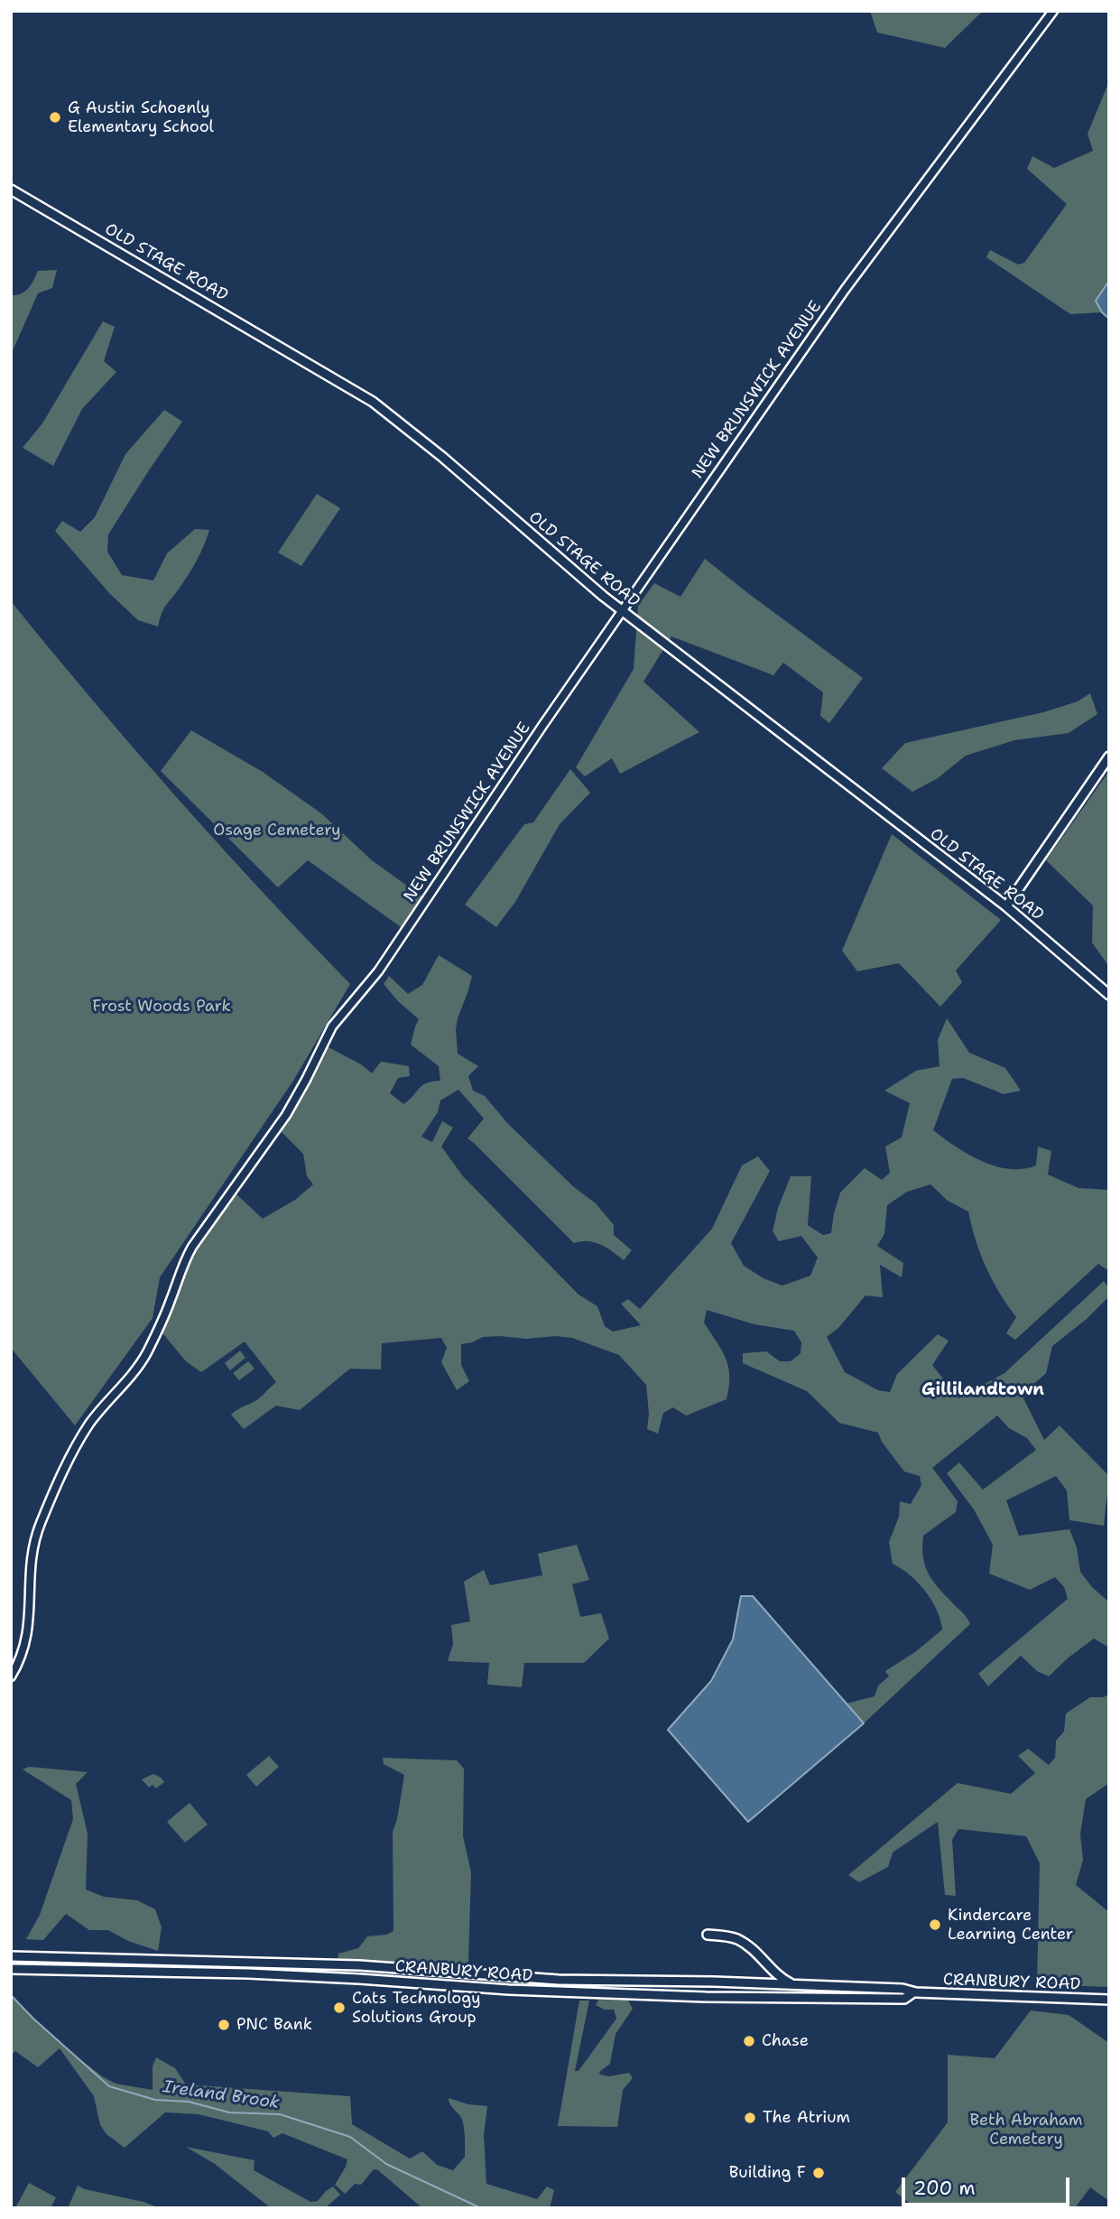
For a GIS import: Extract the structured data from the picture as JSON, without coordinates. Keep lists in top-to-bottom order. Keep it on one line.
{"streets":{"main road":["OLD STAGE ROAD","CRANBURY ROAD"],"street":["NEW BRUNSWICK AVENUE"]},"crossings":[["OLD STAGE ROAD","NEW BRUNSWICK AVENUE"]],"districts":["Gillilandtown"],"water":["Ireland Brook"],"parks":["Osage Cemetery","Frost Woods Park","Beth Abraham Cemetery"],"places":["G Austin Schoenly Elementary School","Kindercare Learning Center","Cats Technology Solutions Group","PNC Bank","Chase","The Atrium","Building F"],"scale_bar":"200 m"}
